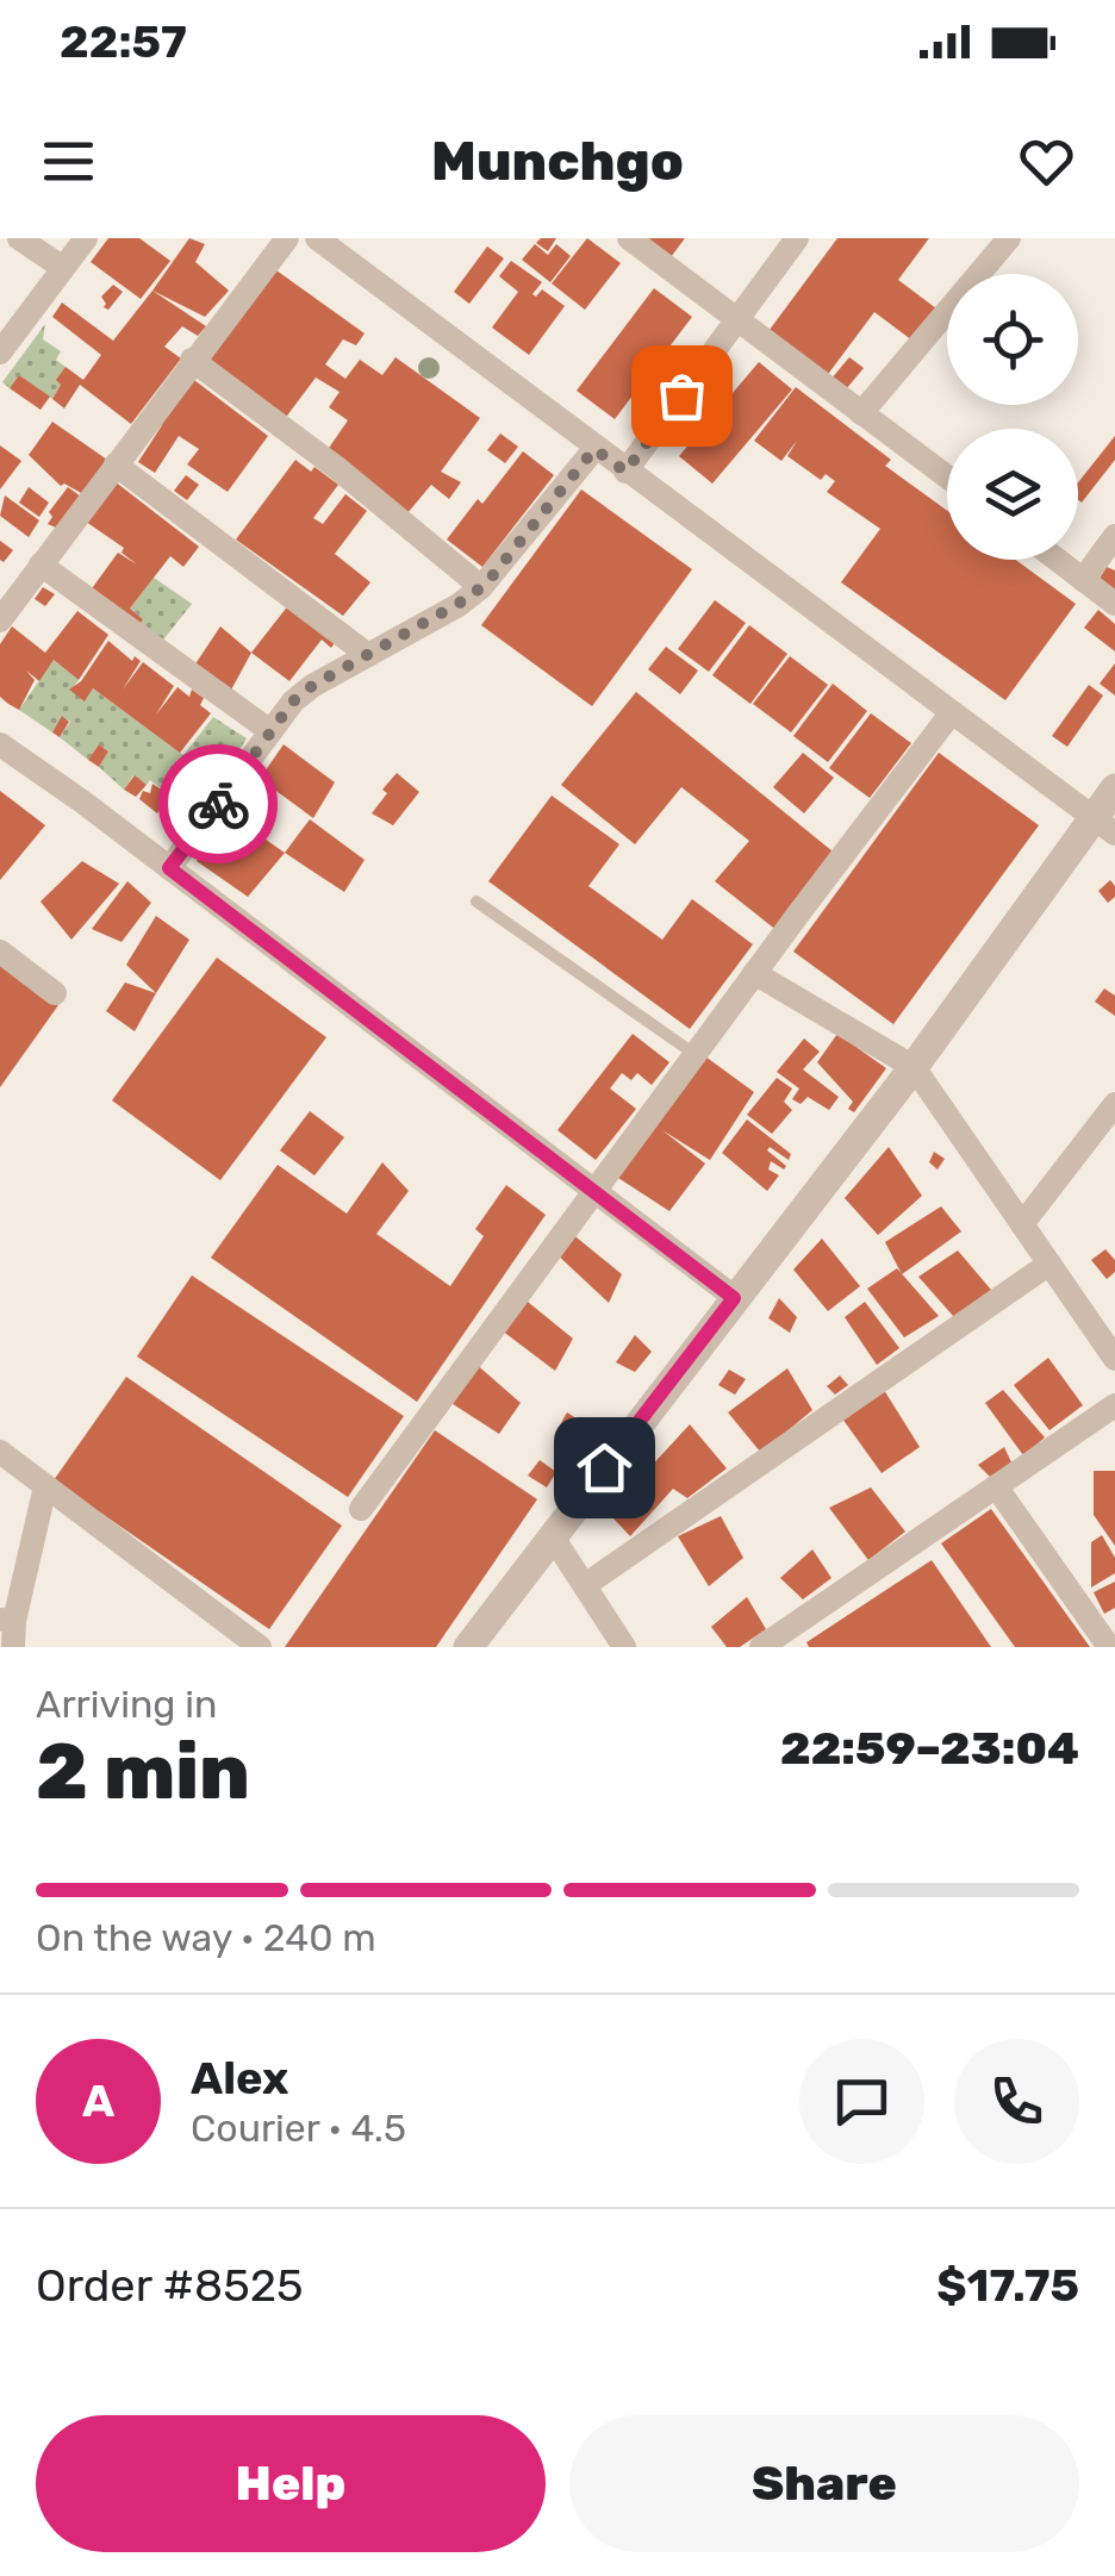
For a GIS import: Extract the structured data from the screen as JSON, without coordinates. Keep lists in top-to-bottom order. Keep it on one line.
{"page":{"status":"22:57","header":"Munchgo","heading":["2 min","Arriving in","22:59–23:04"],"panel":["Alex","Courier · 4.5","Order #8525","$17.75"],"bar":"On the way · 240 m","round":"A","buttons":["Help","Share"]}}
